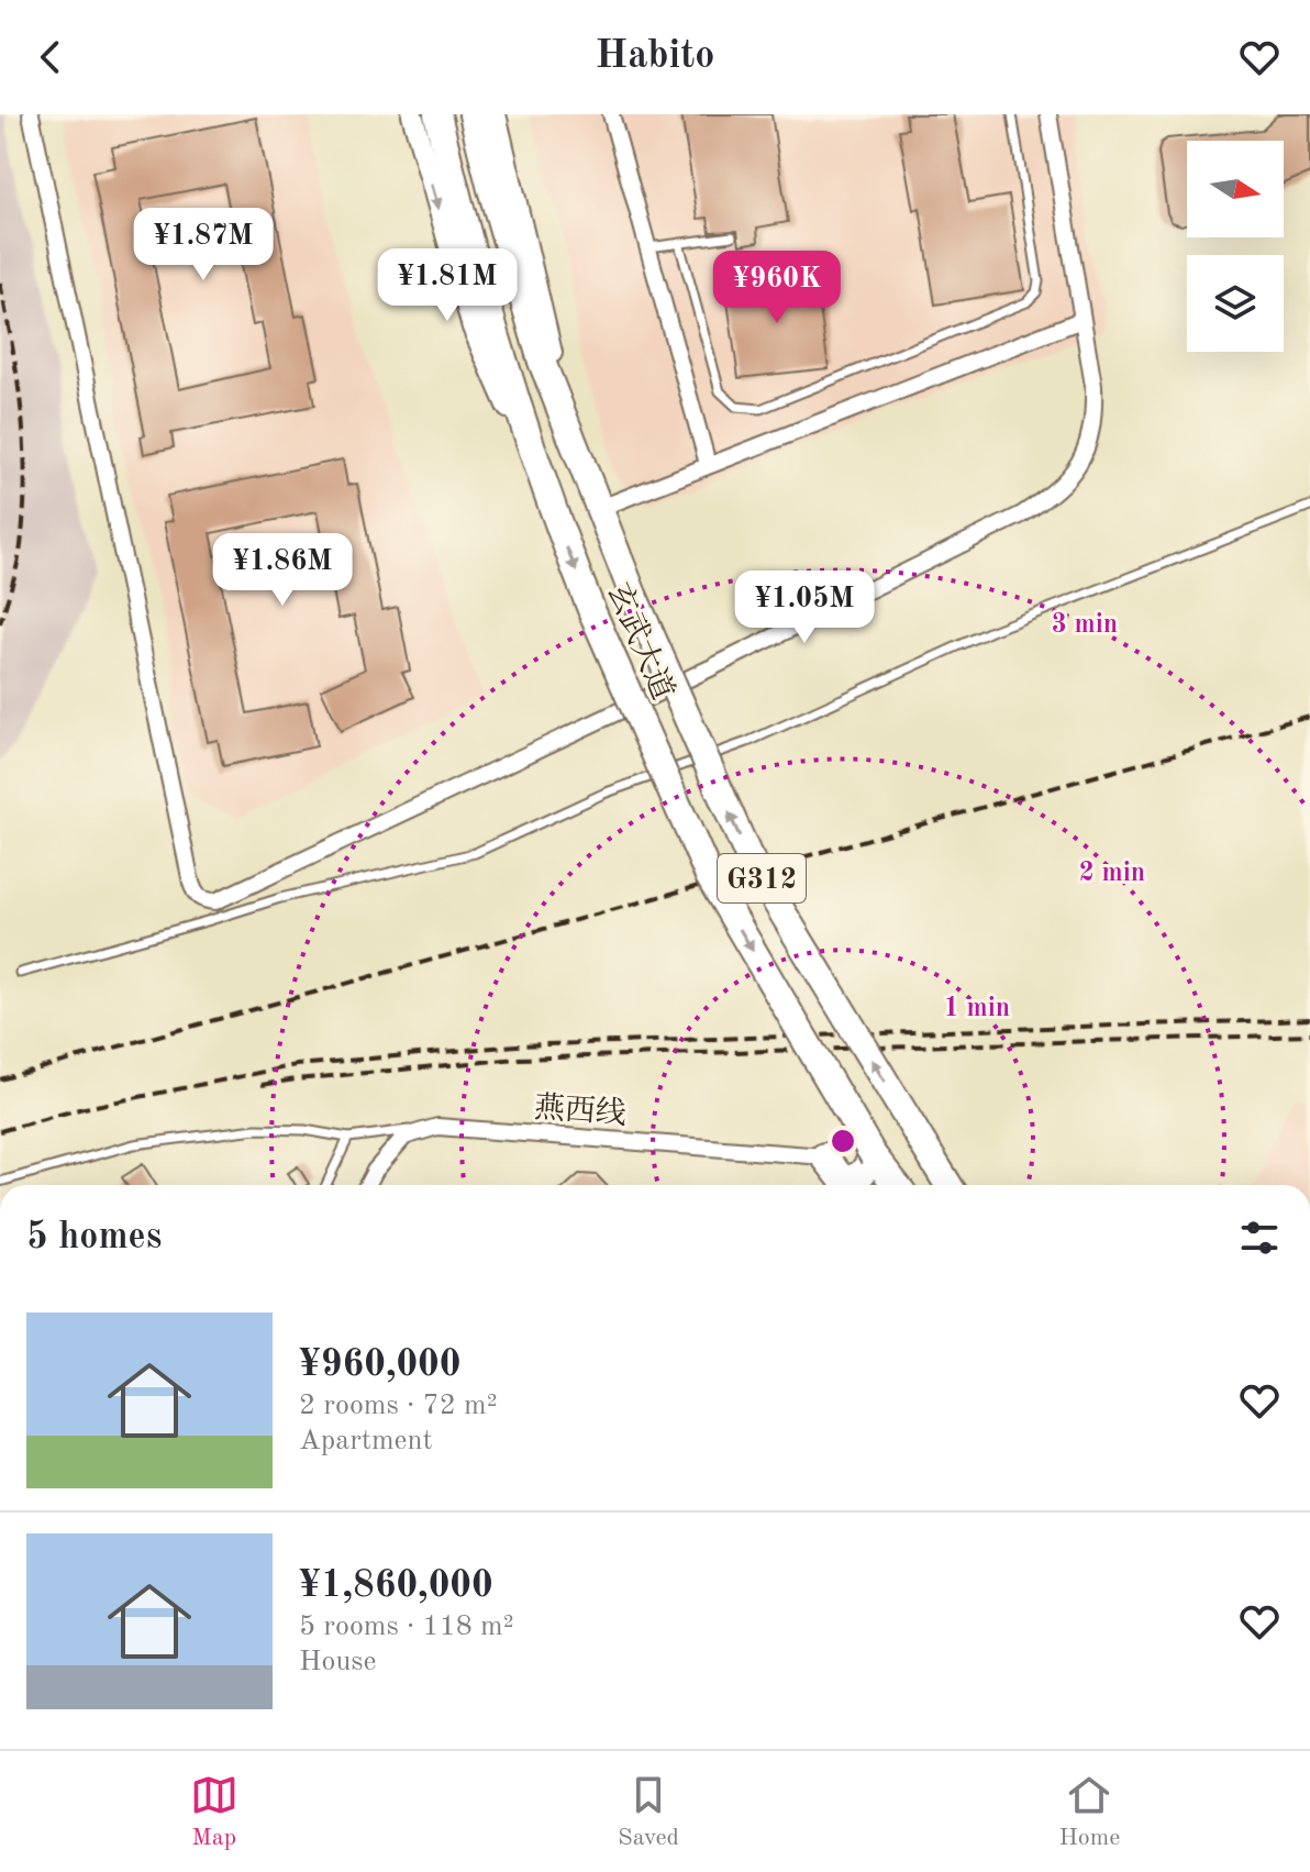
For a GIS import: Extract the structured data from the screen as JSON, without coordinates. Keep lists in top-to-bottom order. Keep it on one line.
{"streets":{"main road":["玄武大道","G312"],"street":["燕西线"]},"crossings":[["玄武大道","G312"]],"north":"right","page":{"header":"Habito","price":["¥1.87M","¥1.81M","¥960K","¥1.86M","¥1.05M"],"heading":"5 homes","list":[{"name":"¥960,000","note":"2 rooms · 72 m² · Apartment"},{"name":"¥1,860,000","note":"5 rooms · 118 m² · House"}],"tabs":["Map","Saved","Home"]},"rings":["3 min","2 min","1 min"]}
